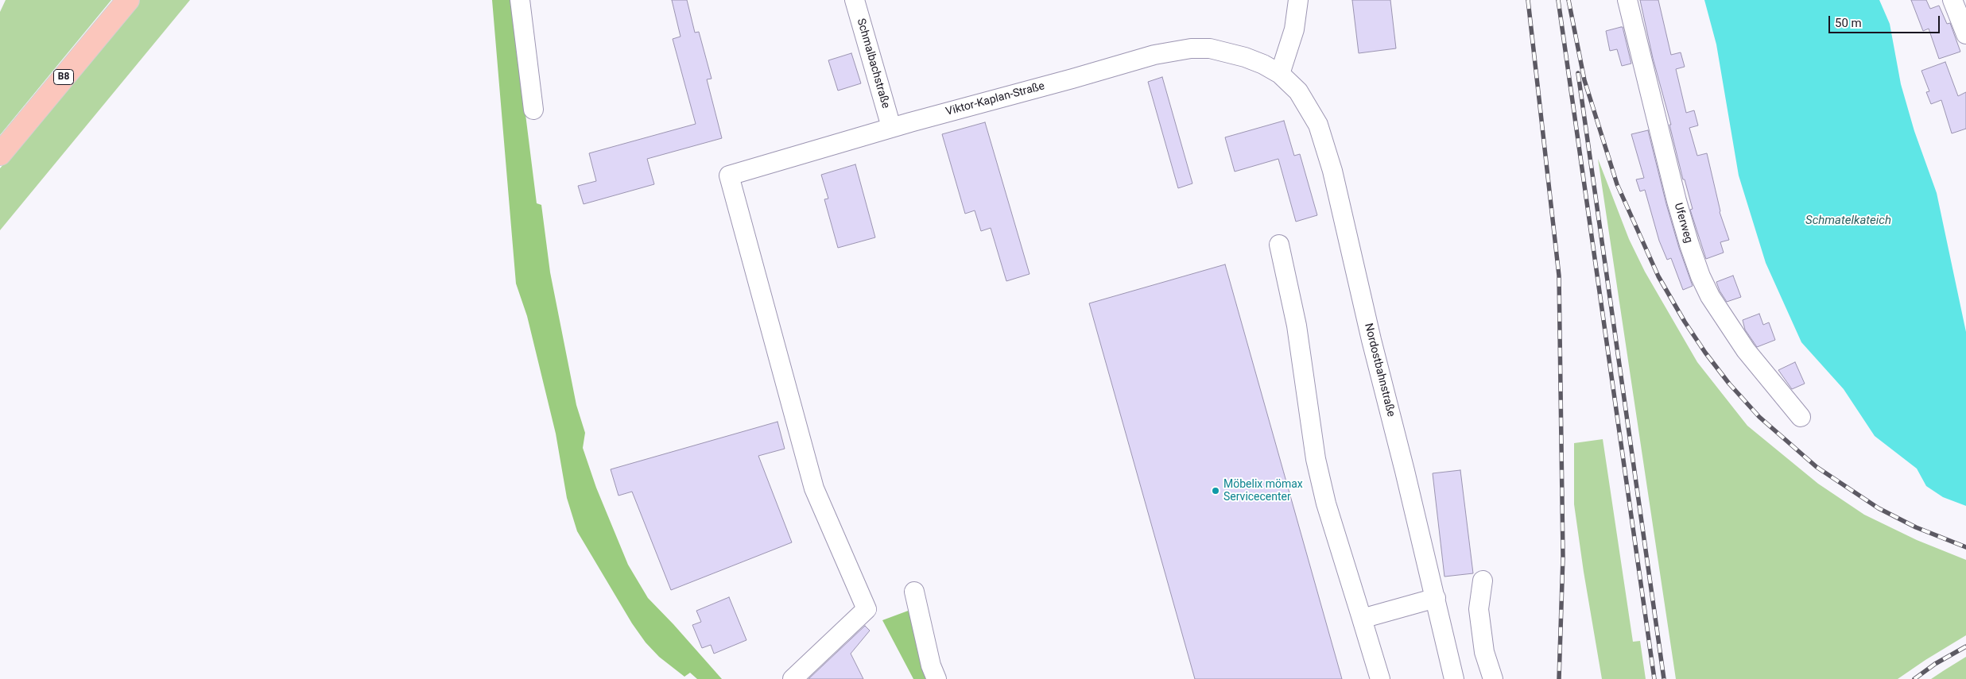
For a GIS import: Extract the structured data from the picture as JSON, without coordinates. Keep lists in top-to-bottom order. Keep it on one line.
{"streets":{"main road":["B8"],"street":["Schmalbachstraße","Viktor-Kaplan-Straße","Uferweg","Nordostbahnstraße"]},"crossings":[["Schmalbachstraße","Viktor-Kaplan-Straße"],["Viktor-Kaplan-Straße","Nordostbahnstraße"]],"water":["Schmatelkateich"],"places":["Möbelix mömax Servicecenter"],"scale_bar":"50 m"}
